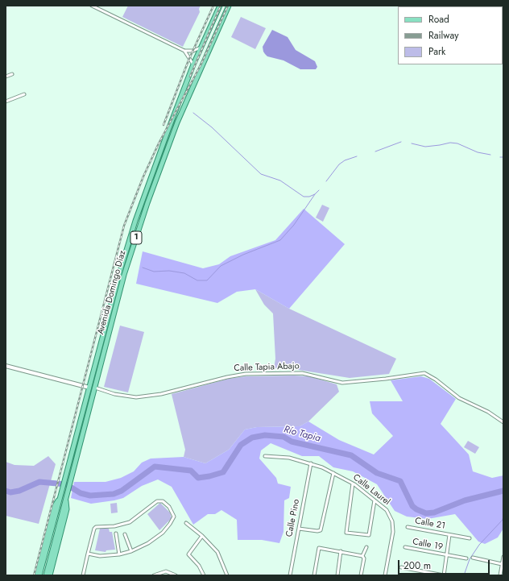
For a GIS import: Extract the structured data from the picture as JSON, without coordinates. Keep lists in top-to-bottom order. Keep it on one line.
{"streets":{"main road":["1","Avenida Domingo Díaz"],"street":["Calle Tapia Abajo","Calle Laurel","Calle Pino","Calle 21","Calle 19"]},"crossings":[["Avenida Domingo Díaz","Calle Tapia Abajo"],["Calle Laurel","Calle Pino"]],"water":["Río Tapia"],"legend":["Road","Railway","Park"],"scale_bar":"200 m"}
